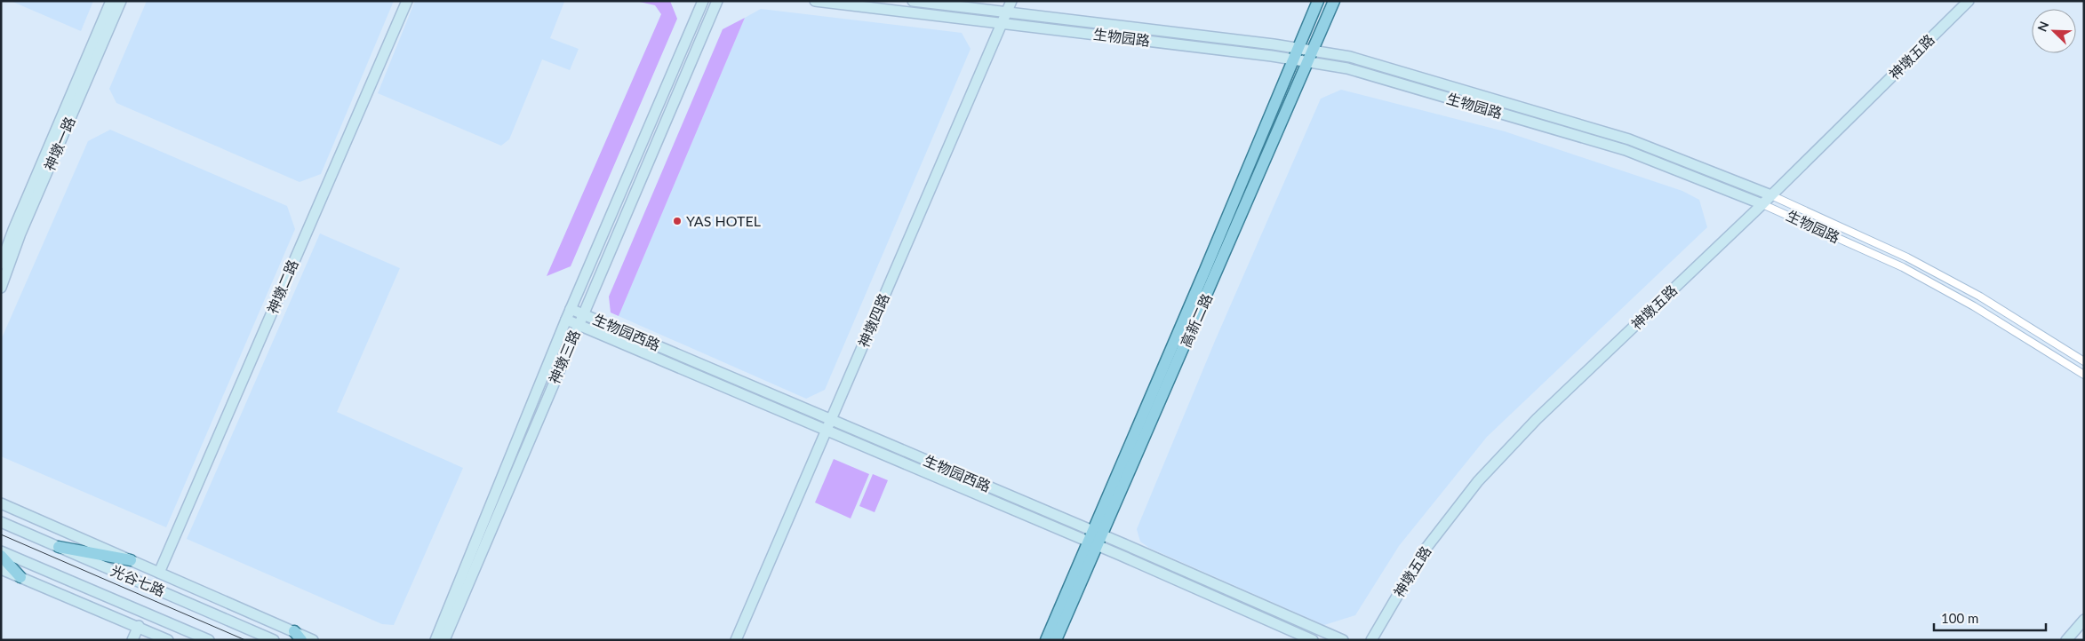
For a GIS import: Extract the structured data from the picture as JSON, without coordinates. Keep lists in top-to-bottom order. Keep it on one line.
{"streets":{"main road":["高新二路"],"street":["生物园路","神墩五路","神墩一路","神墩二路","神墩四路","生物园西路","神墩三路","光谷七路"]},"crossings":[["生物园路","神墩五路"],["生物园路","神墩四路"],["生物园路","高新二路"],["神墩四路","生物园西路"],["高新二路","生物园西路"],["生物园西路","神墩三路"]],"places":["YAS HOTEL"],"scale_bar":"100 m","north":"top left"}
